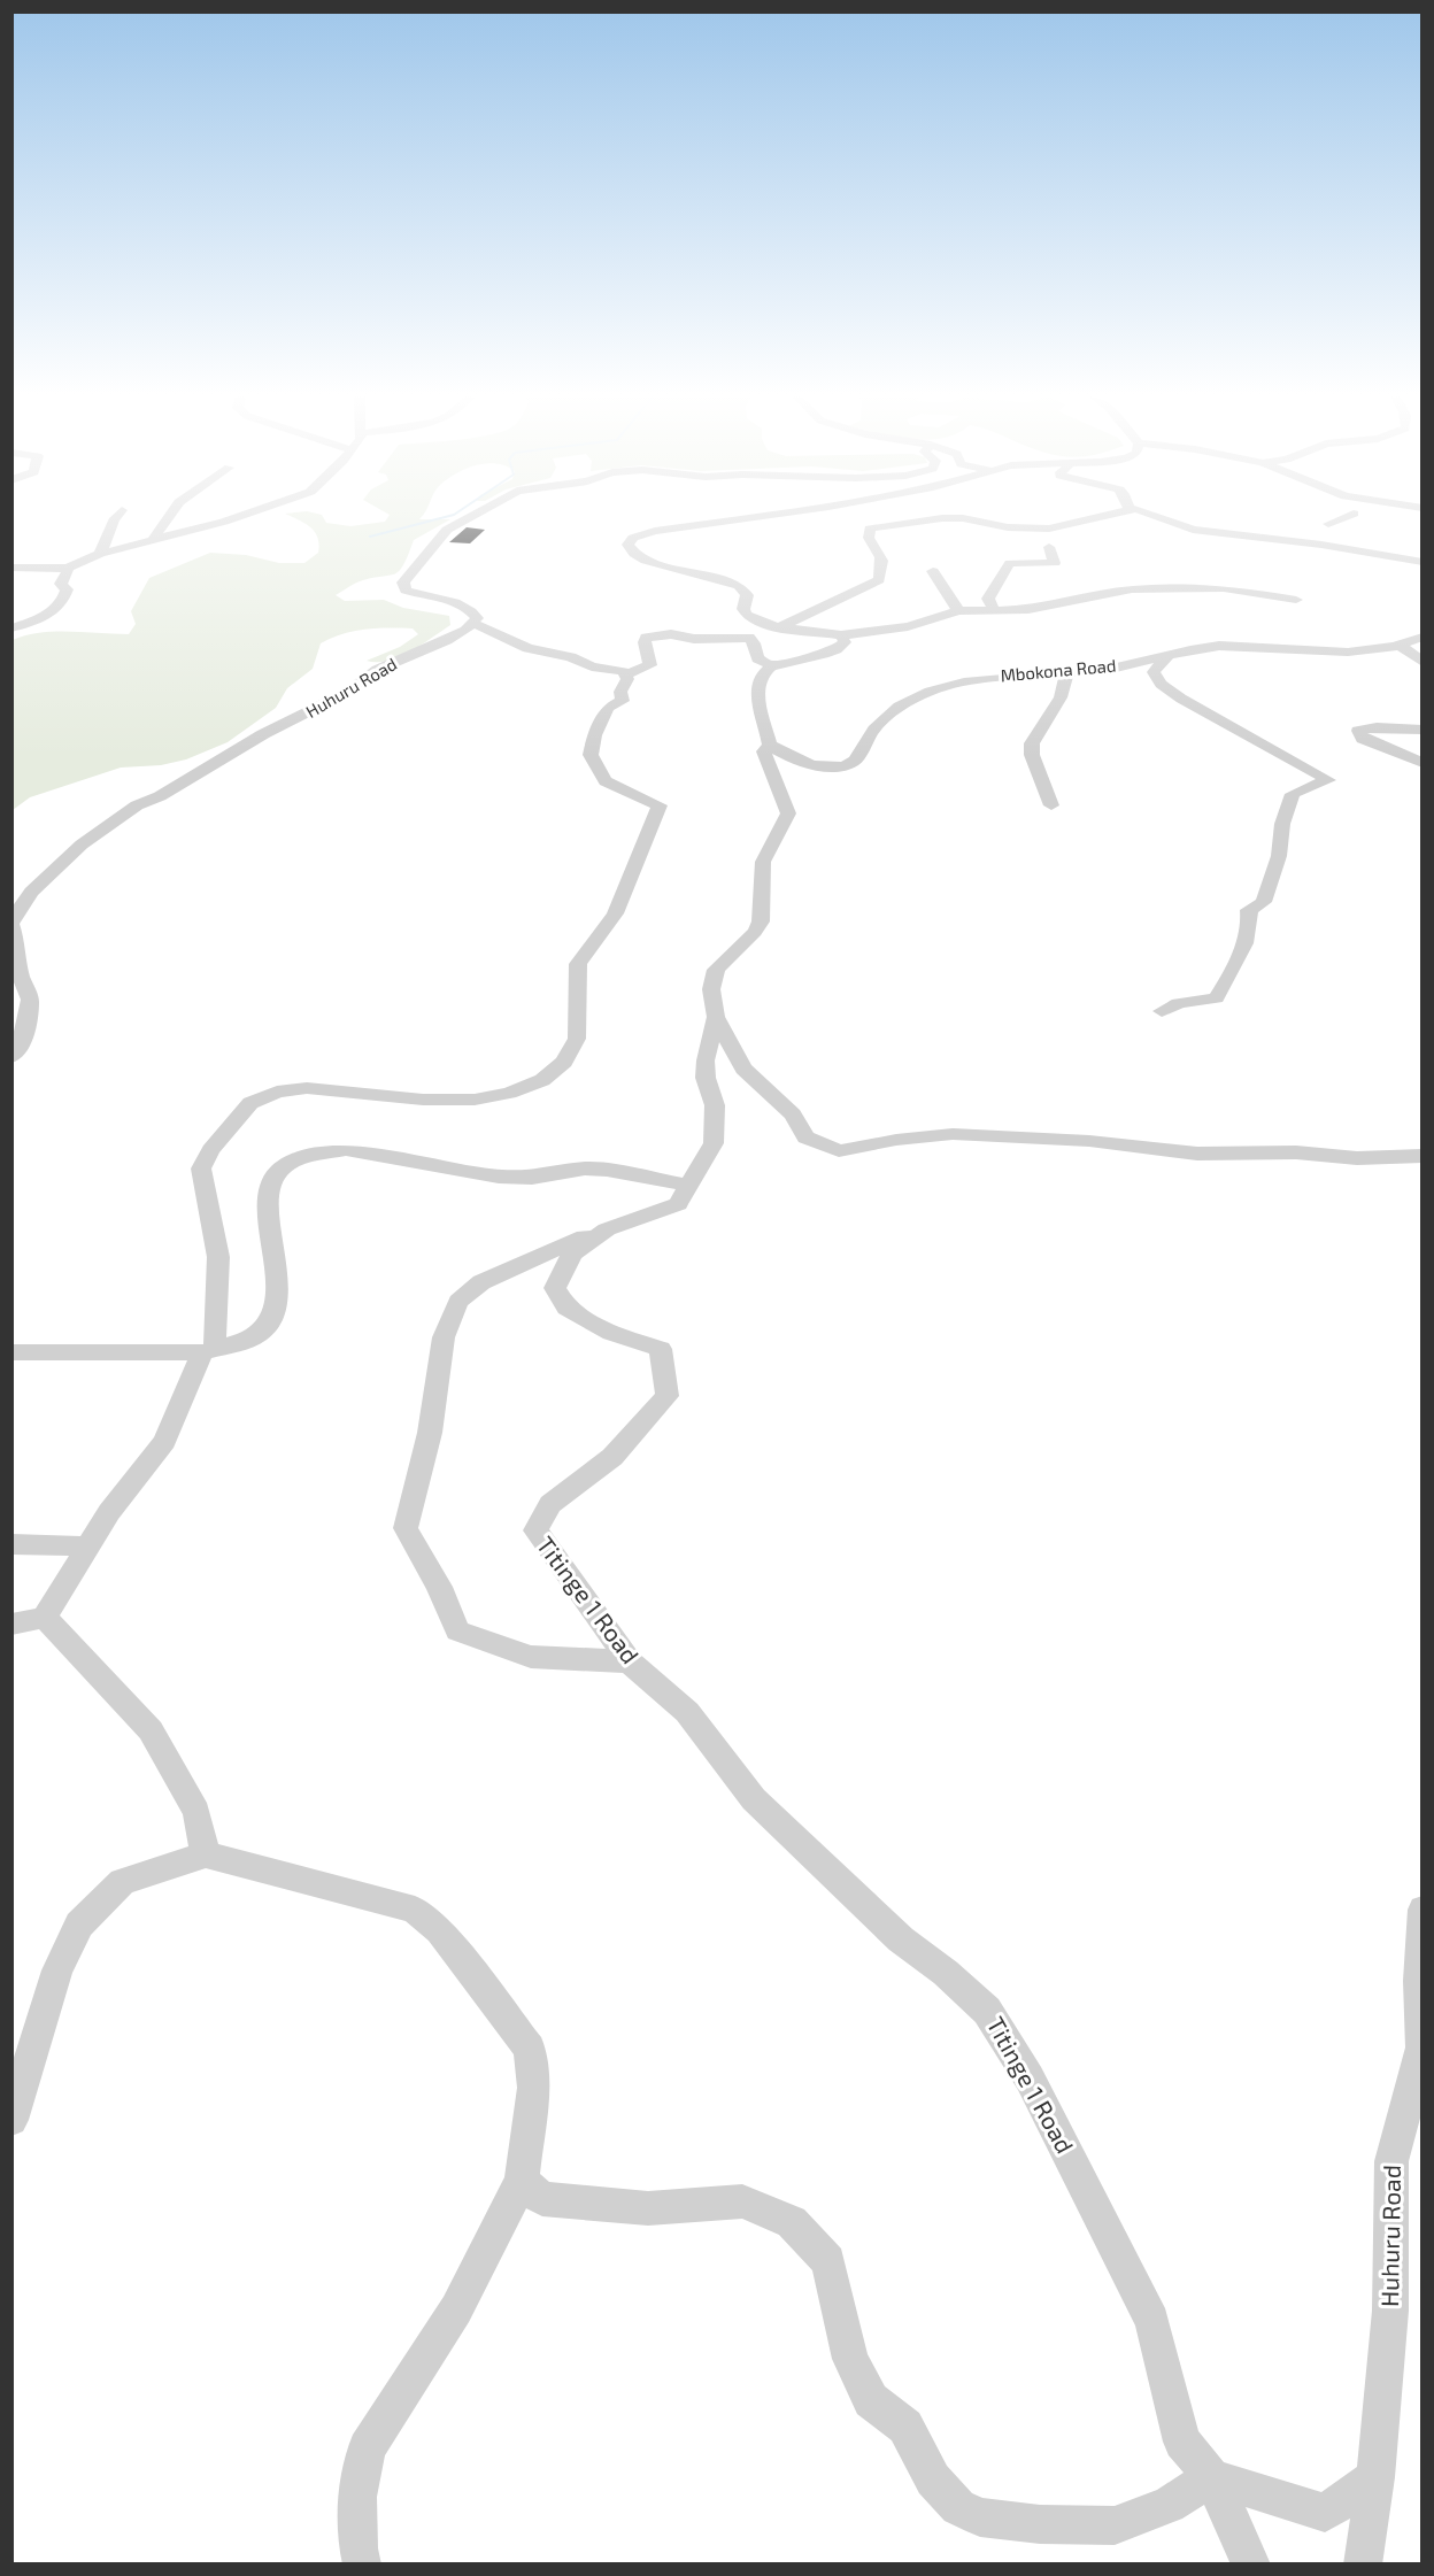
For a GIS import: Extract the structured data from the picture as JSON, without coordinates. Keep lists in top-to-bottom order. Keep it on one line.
{"streets":{"street":["Mbokona Road","Huhuru Road","Titinge 1 Road"]},"crossings":[["Mbokona Road","Titinge 1 Road"]]}
